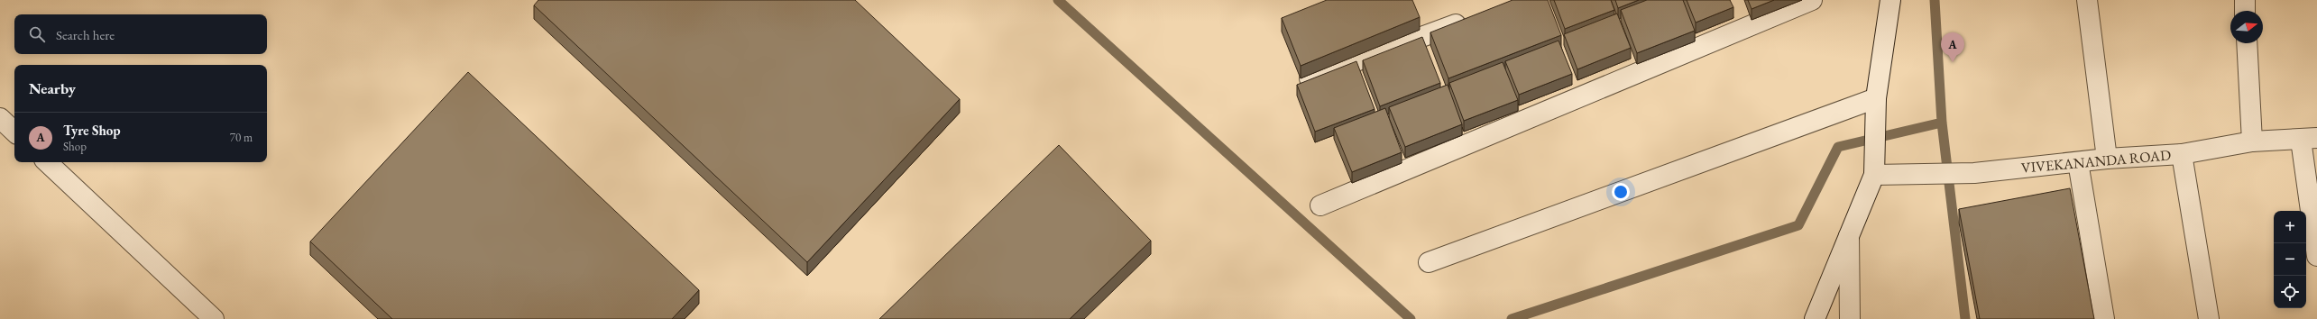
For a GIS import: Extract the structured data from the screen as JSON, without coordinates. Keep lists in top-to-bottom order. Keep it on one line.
{"streets":{"street":["VIVEKANANDA ROAD"]},"north":"right","page":{"search":"Search here","pins":"A","heading":"Nearby","list":[{"mark":"A","name":"Tyre Shop","note":"Shop","value":"70 m"}],"map_buttons":["+","−"]}}
